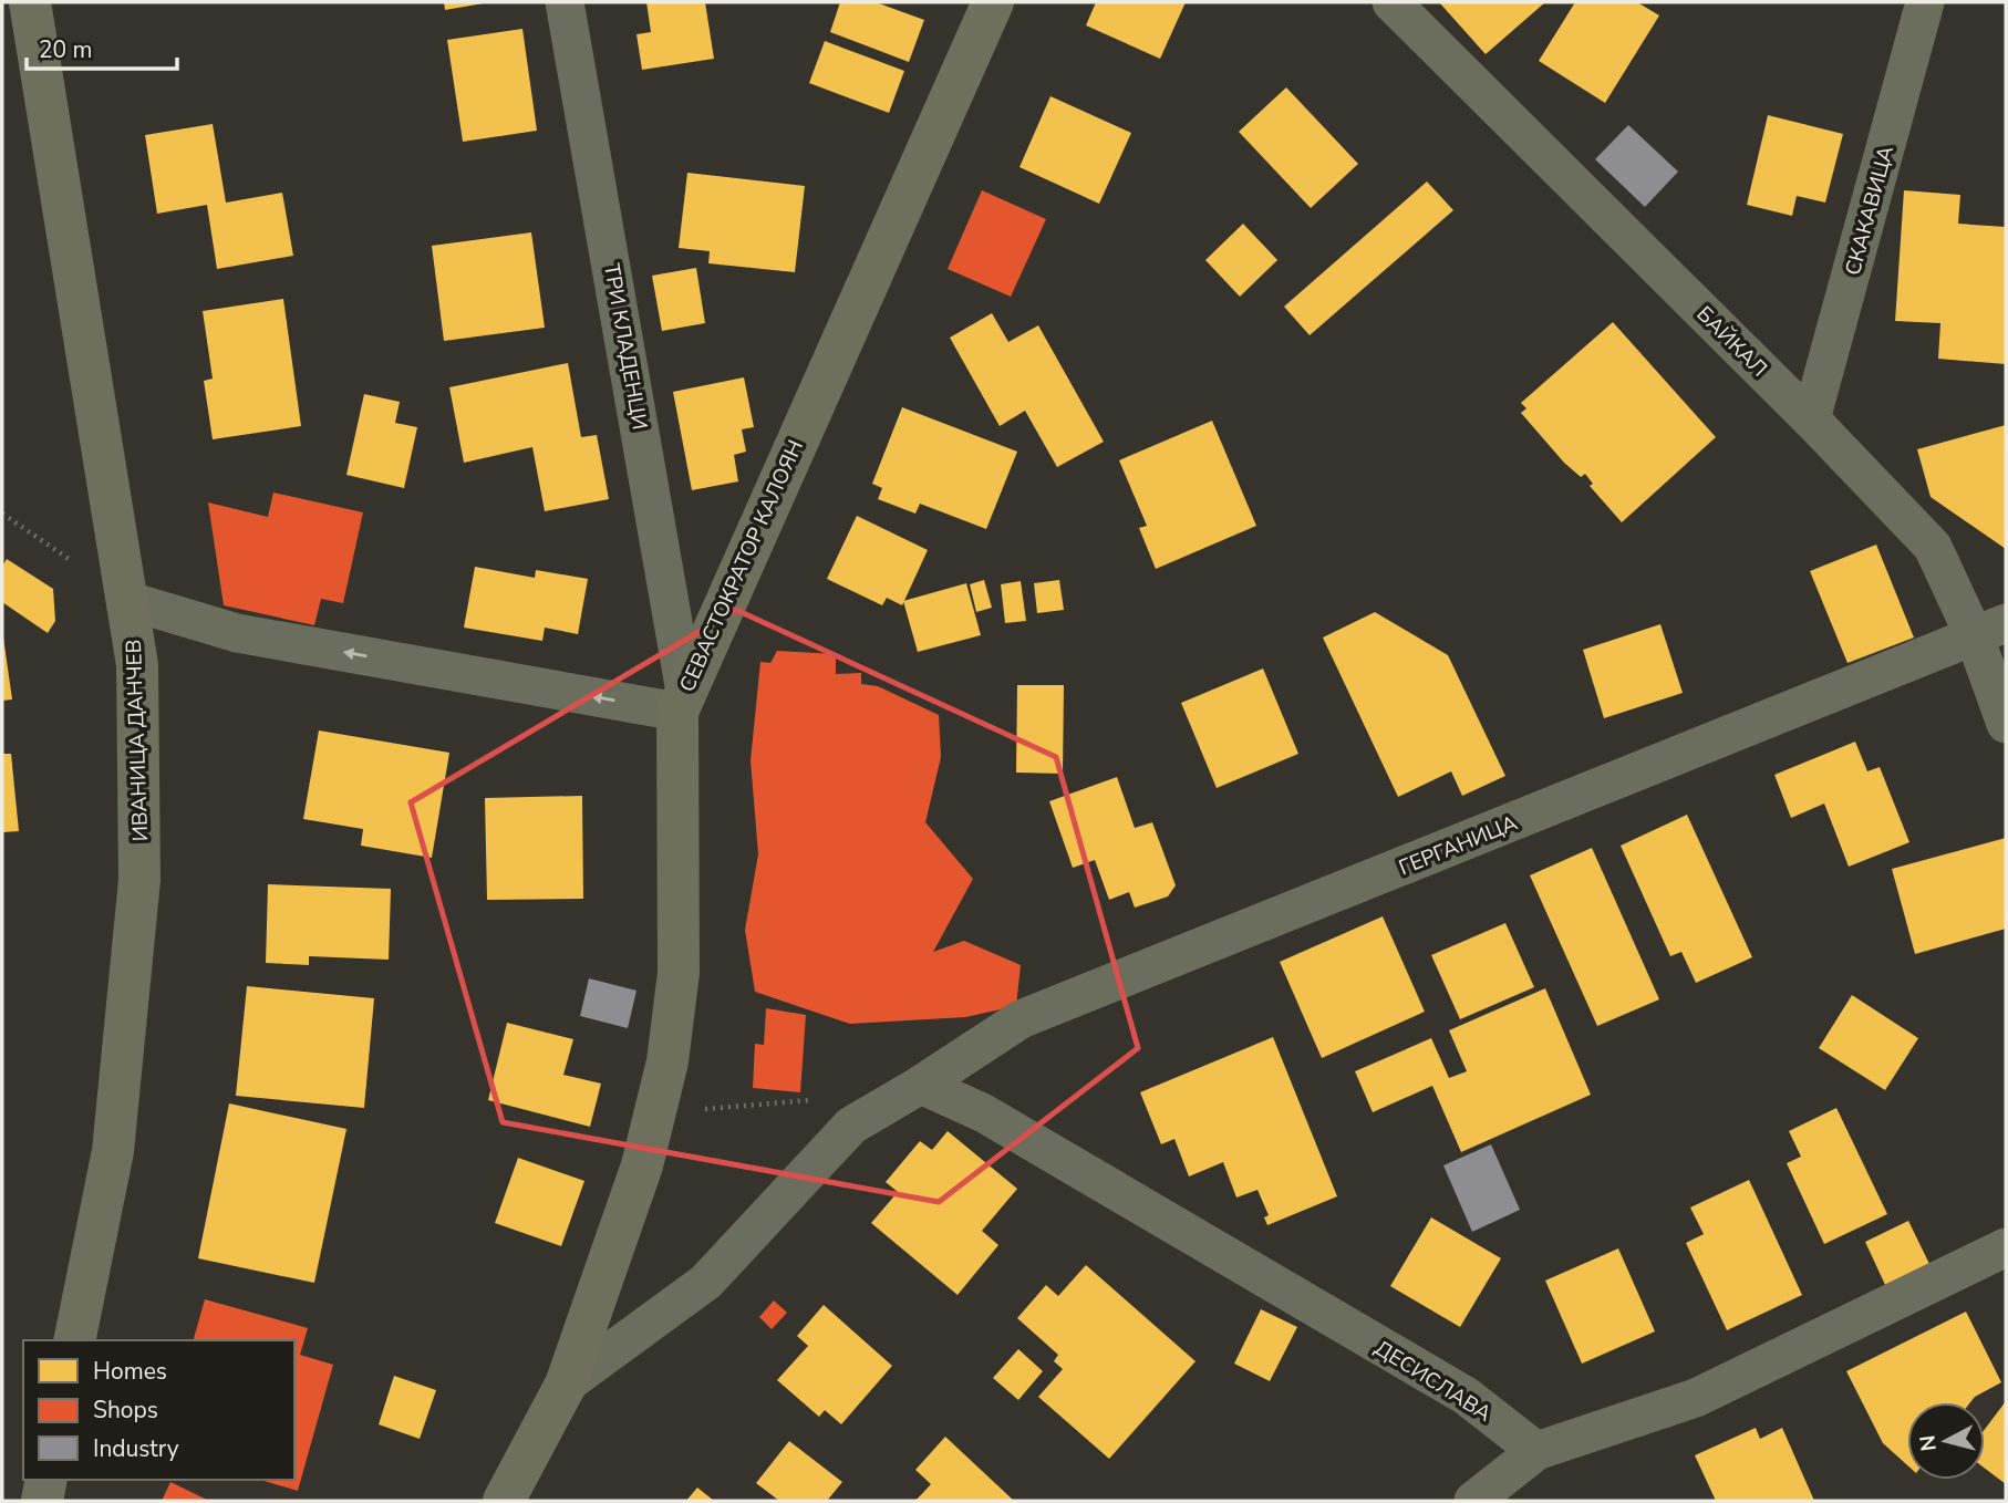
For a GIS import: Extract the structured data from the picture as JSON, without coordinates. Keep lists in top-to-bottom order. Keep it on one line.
{"streets":{"main road":["СЕВАСТОКРАТОР КАЛОЯН","ИВАНИЦА ДАНЧЕВ"],"street":["СКАКАВИЦА","БАЙКАЛ","ТРИ КЛАДЕНЦИ","ГЕРГАНИЦА","ДЕСИСЛАВА"]},"crossings":[["СКАКАВИЦА","БАЙКАЛ"],["БАЙКАЛ","ГЕРГАНИЦА"],["ТРИ КЛАДЕНЦИ","СЕВАСТОКРАТОР КАЛОЯН"],["СЕВАСТОКРАТОР КАЛОЯН","ГЕРГАНИЦА"],["СЕВАСТОКРАТОР КАЛОЯН","ДЕСИСЛАВА"],["ГЕРГАНИЦА","ДЕСИСЛАВА"]],"legend":["Homes","Shops","Industry"],"scale_bar":"20 m","north":"left"}
